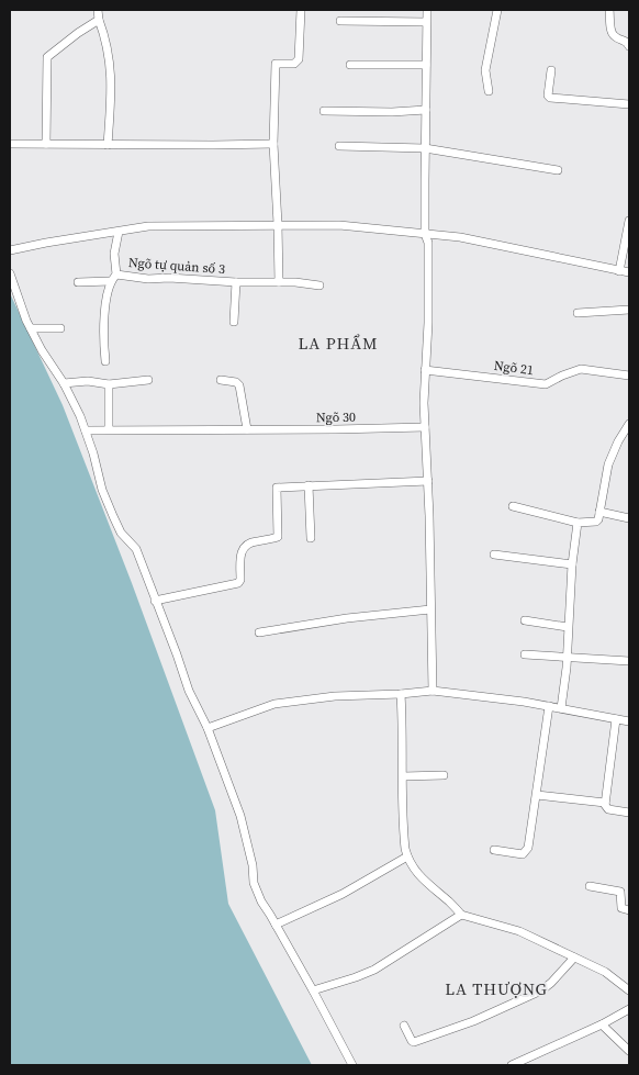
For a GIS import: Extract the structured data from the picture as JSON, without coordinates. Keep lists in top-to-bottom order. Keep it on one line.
{"streets":{"street":["Ngõ tự quản số 3","Ngõ 21","Ngõ 30"]},"districts":["LA PHẨM","LA THƯỢNG"]}
